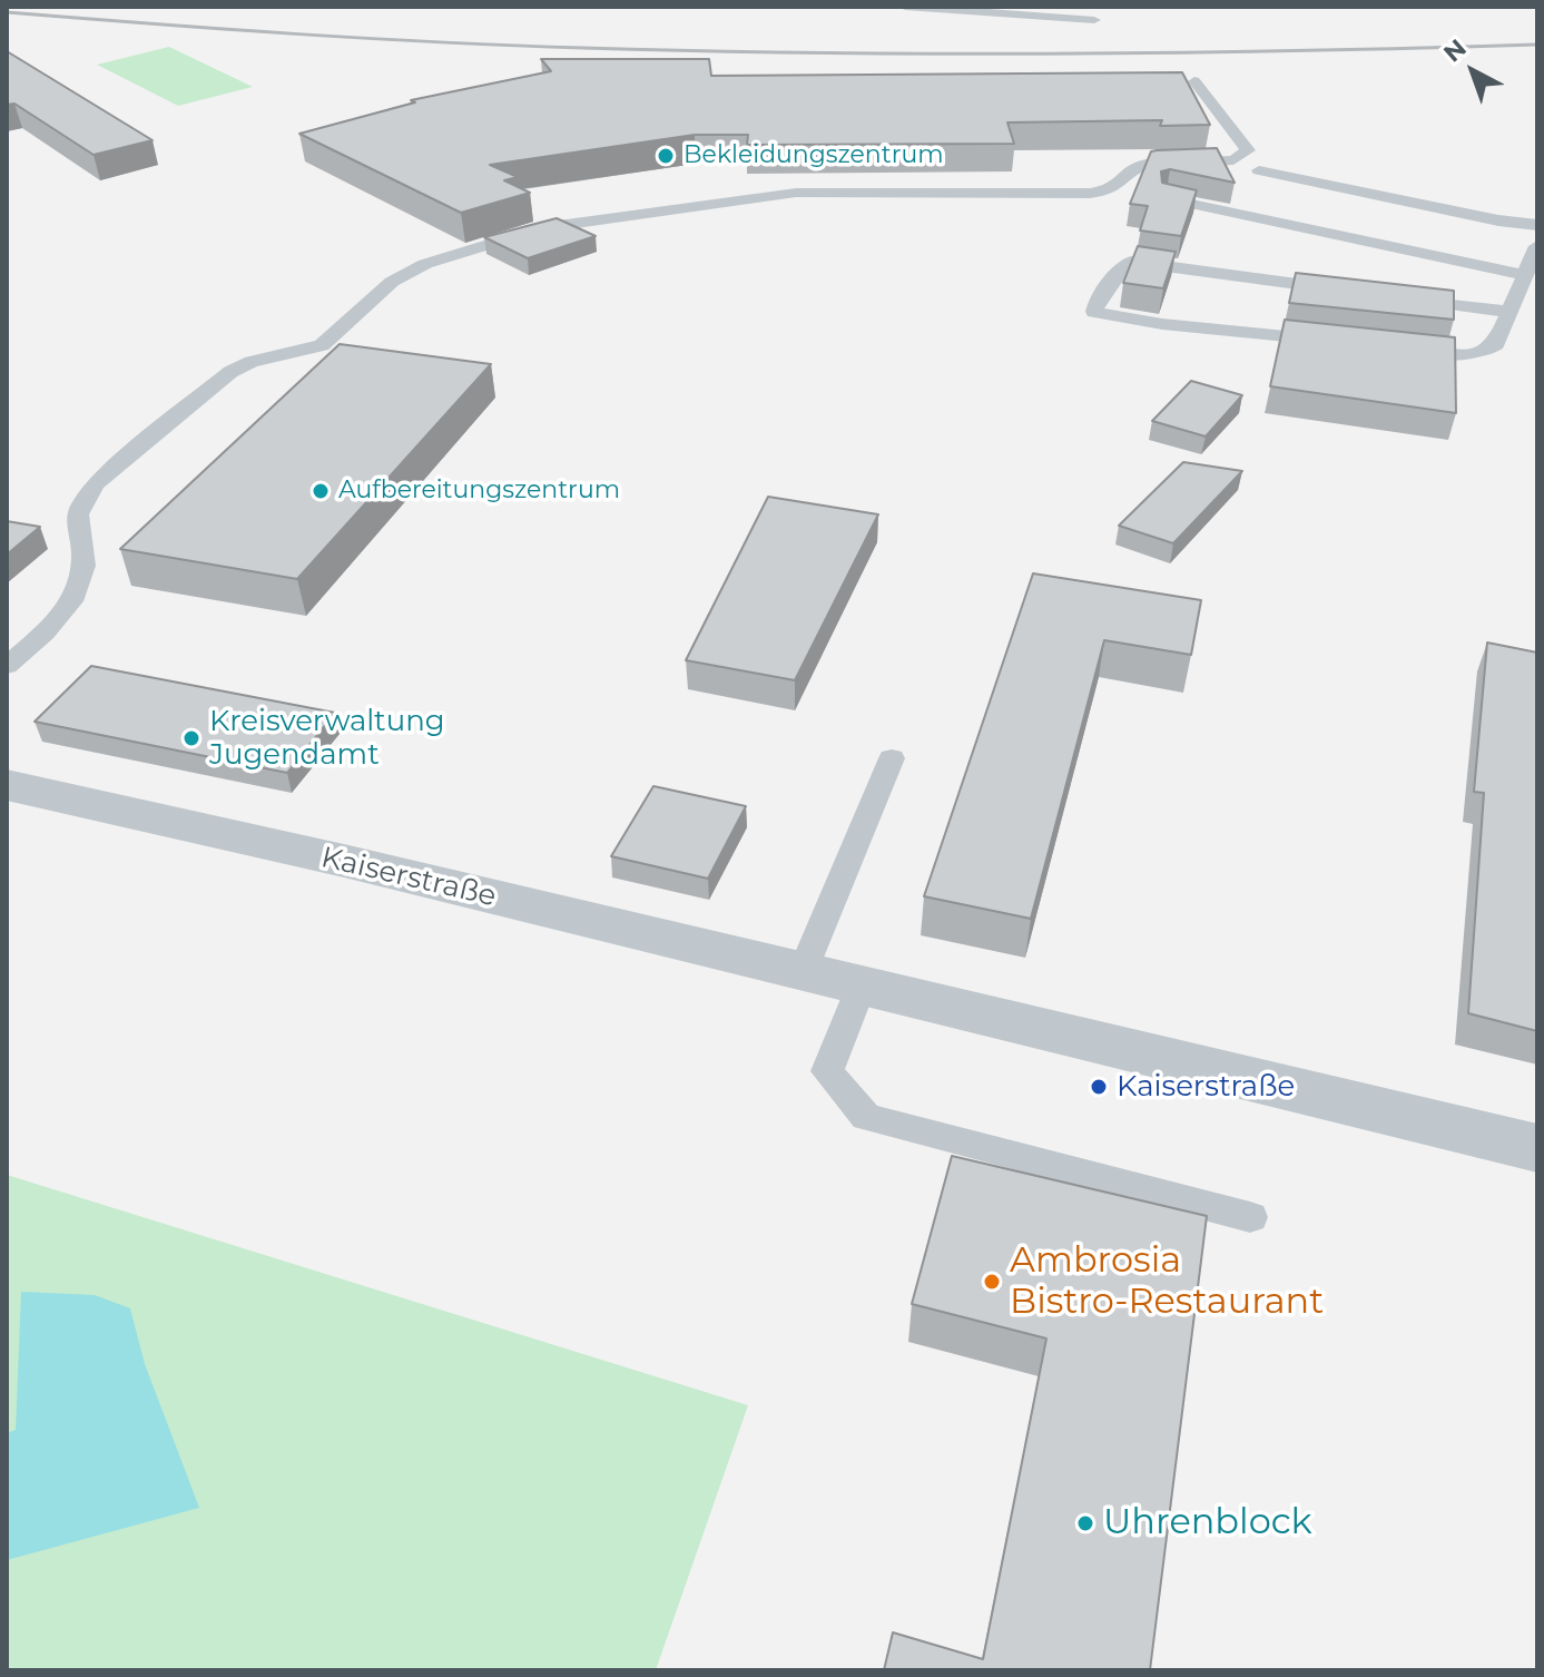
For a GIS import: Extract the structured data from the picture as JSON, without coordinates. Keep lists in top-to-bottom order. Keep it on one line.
{"streets":{"street":["Kaiserstraße"]},"places":["Bekleidungszentrum","Aufbereitungszentrum","Kreisverwaltung Jugendamt","Kaiserstraße","Ambrosia Bistro-Restaurant","Uhrenblock"],"north":"top left"}
